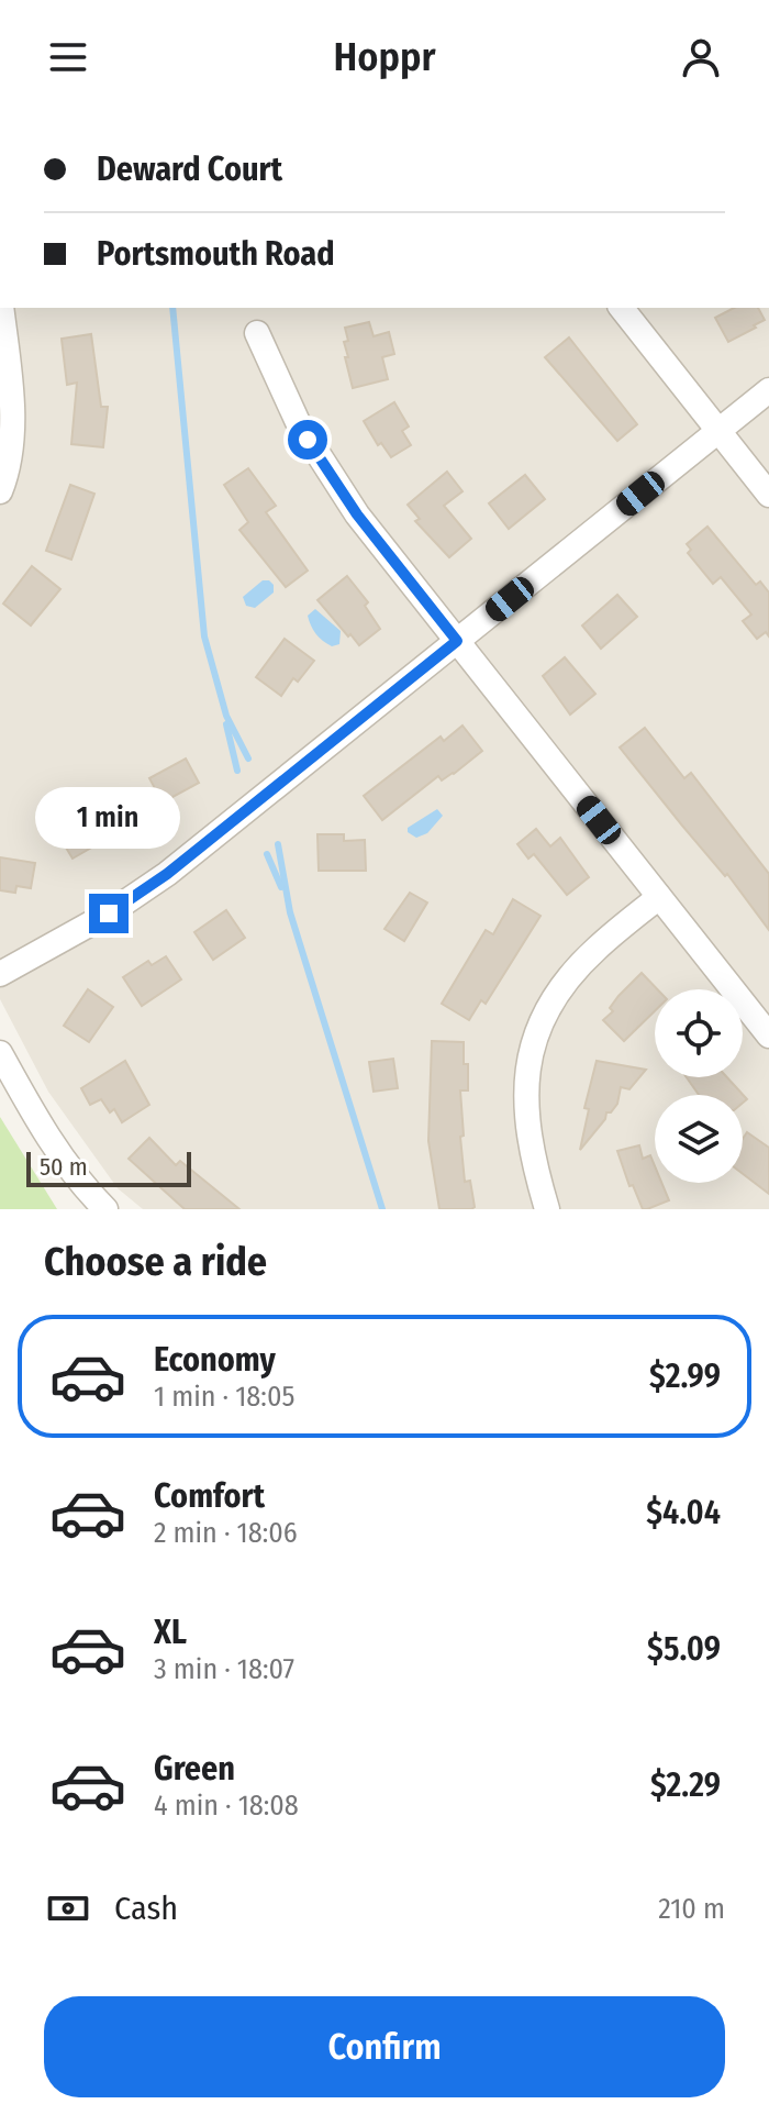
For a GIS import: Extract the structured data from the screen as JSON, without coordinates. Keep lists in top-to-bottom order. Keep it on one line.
{"scale_bar":"50 m","page":{"header":"Hoppr","banner":["Deward Court","Portsmouth Road"],"bubble":"1 min","scale":"50 m","heading":"Choose a ride","list":[{"name":"Economy","note":"1 min · 18:05","value":"$2.99"},{"name":"Comfort","note":"2 min · 18:06","value":"$4.04"},{"name":"XL","note":"3 min · 18:07","value":"$5.09"},{"name":"Green","note":"4 min · 18:08","value":"$2.29"}],"pay":["Cash","210 m"],"buttons":"Confirm"}}
